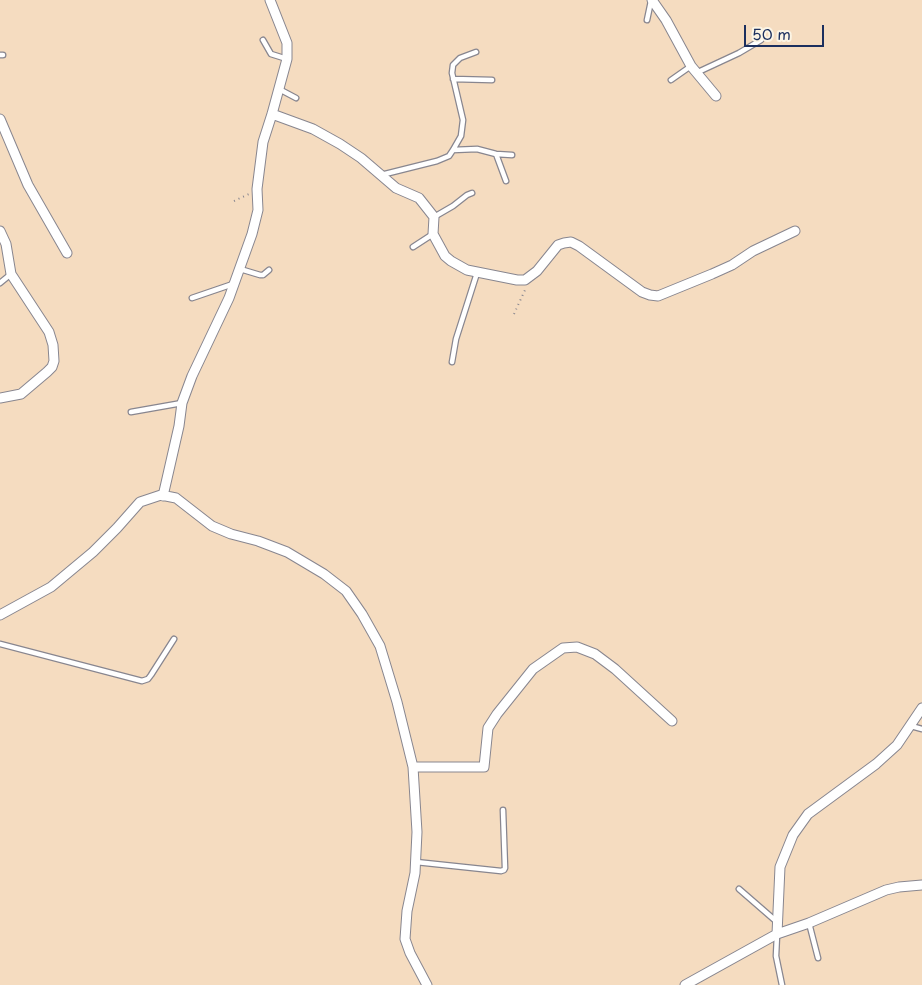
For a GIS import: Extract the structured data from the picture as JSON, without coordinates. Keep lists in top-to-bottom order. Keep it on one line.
{"scale_bar":"50 m"}
